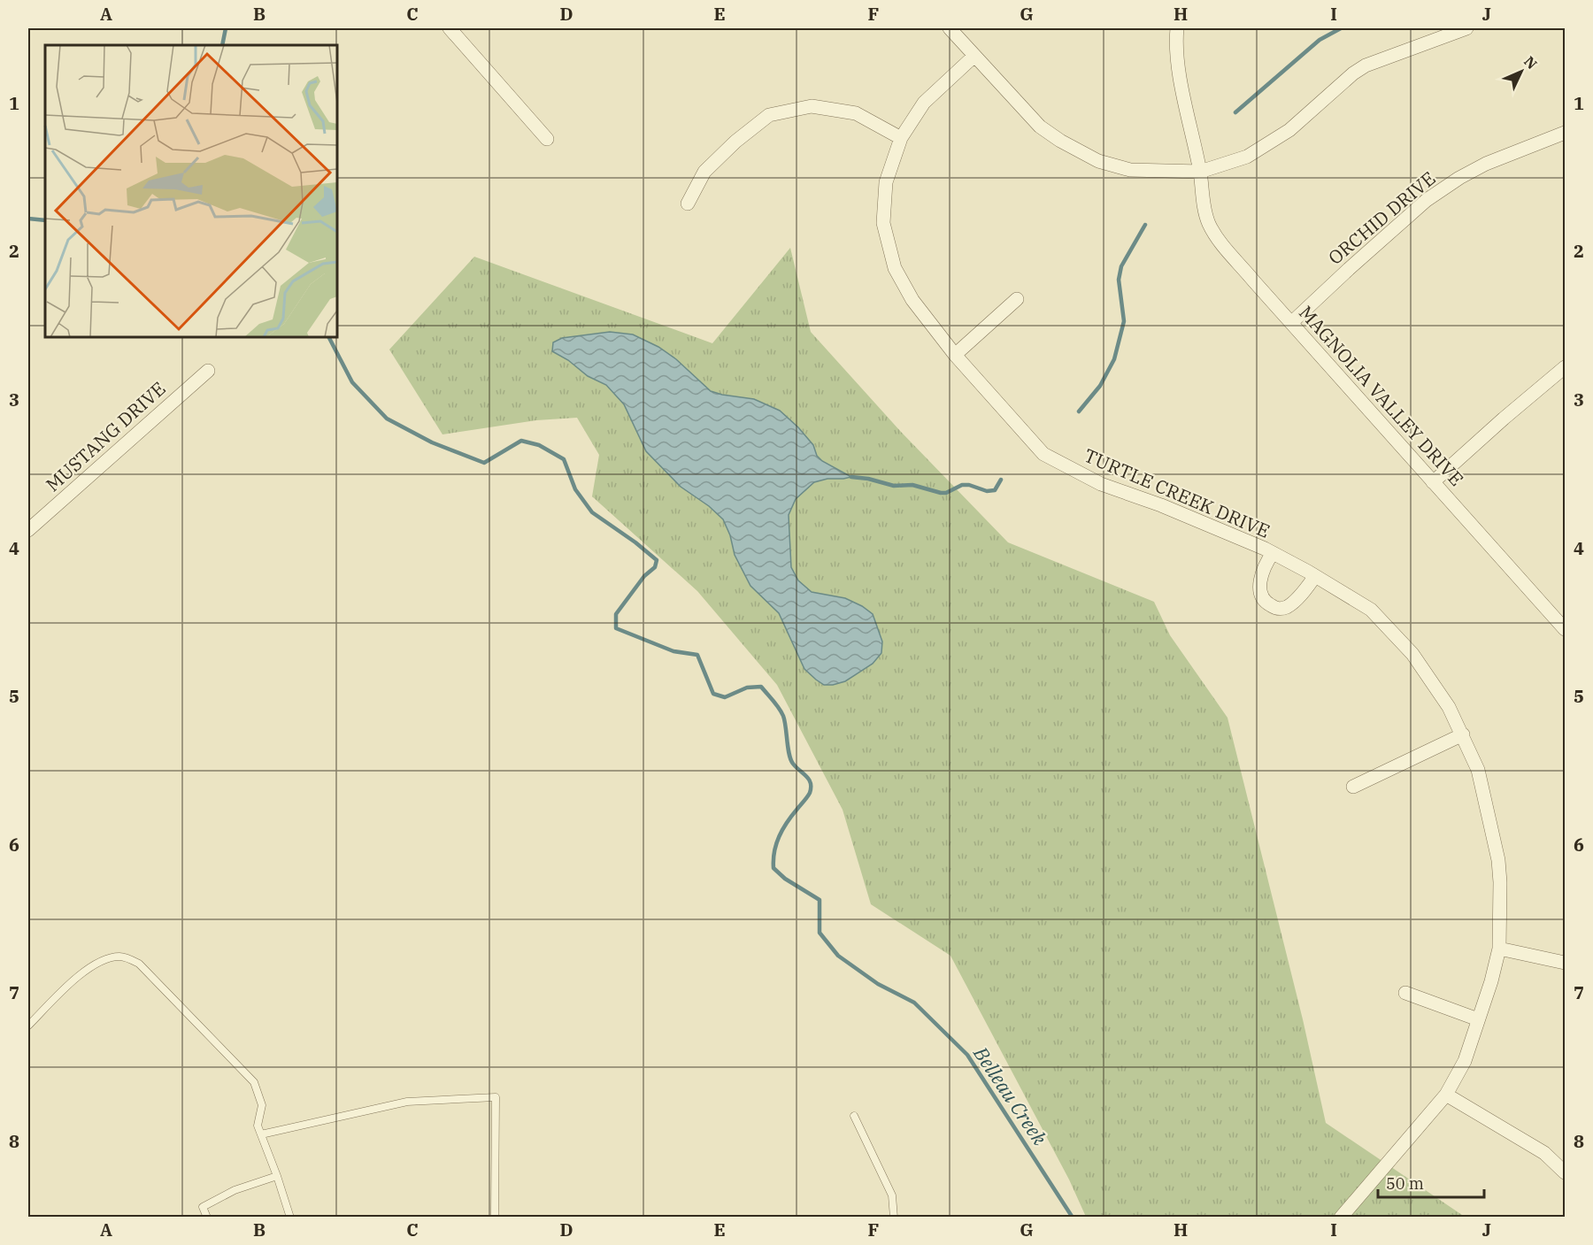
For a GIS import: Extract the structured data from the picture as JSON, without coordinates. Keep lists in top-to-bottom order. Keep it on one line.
{"streets":{"street":["ORCHID DRIVE","MAGNOLIA VALLEY DRIVE","MUSTANG DRIVE","TURTLE CREEK DRIVE"]},"crossings":[["ORCHID DRIVE","MAGNOLIA VALLEY DRIVE"]],"water":["Belleau Creek"],"scale_bar":"50 m","north":"top right","grid":{"columns":["A","B","C","D","E","F","G","H","I","J"],"rows":["1","2","3","4","5","6","7","8"]}}
